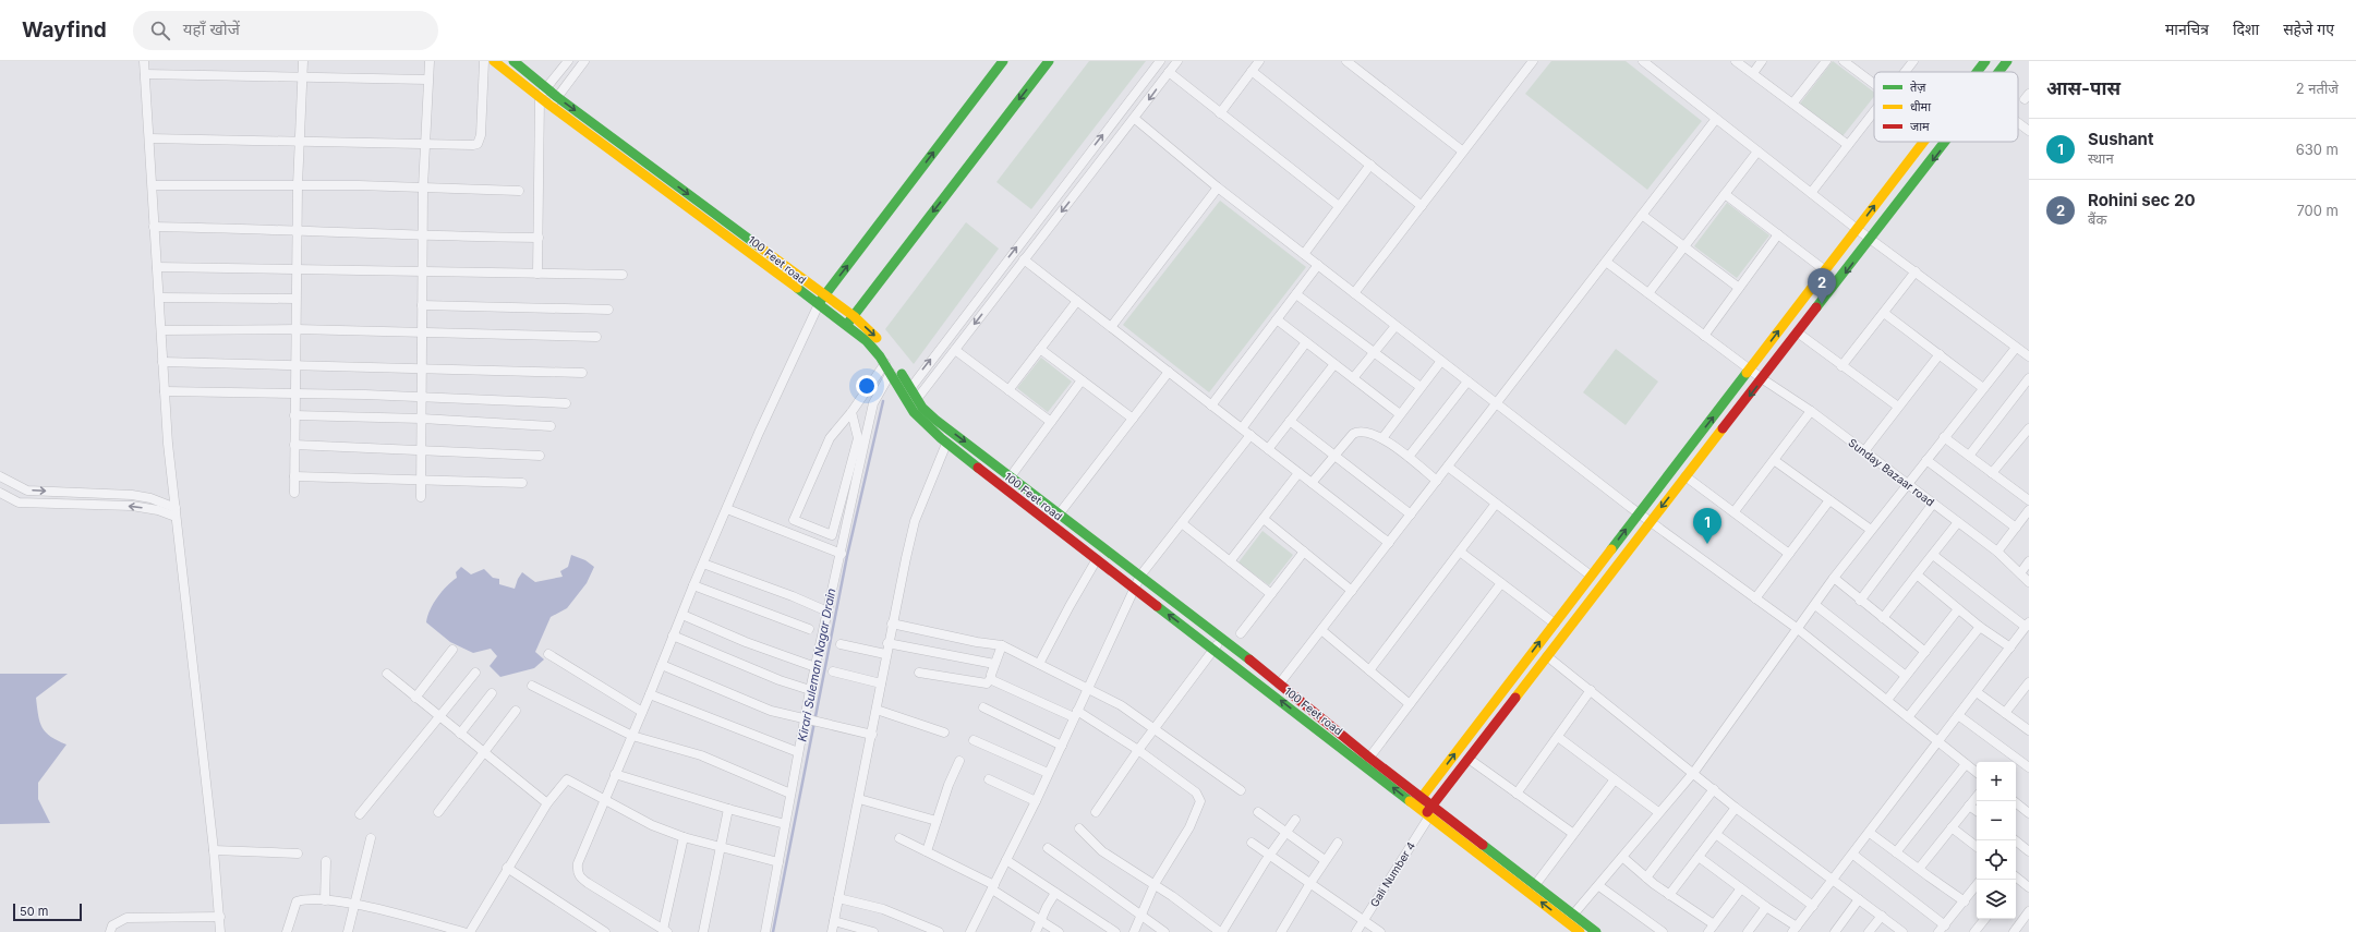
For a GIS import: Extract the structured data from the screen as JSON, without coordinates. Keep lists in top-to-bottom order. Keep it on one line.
{"streets":{"street":["100 Feet road","Sunday Bazaar road","Gali Number 4"]},"crossings":[["100 Feet road","Gali Number 4"]],"water":["Kirari Suleman Nagar Drain"],"legend":["तेज़","धीमा","जाम"],"scale_bar":"50 m","page":{"header":"Wayfind","search":"यहाँ खोजें","nav":["मानचित्र","दिशा","सहेजे गए"],"heading":["आस-पास","2 नतीजे"],"list":[{"mark":"1","name":"Sushant","note":"स्थान","value":"630 m"},{"mark":"2","name":"Rohini sec 20","note":"बैंक","value":"700 m"}],"pins":["2","1"],"map_buttons":["+","−"],"scale":"50 m"}}
